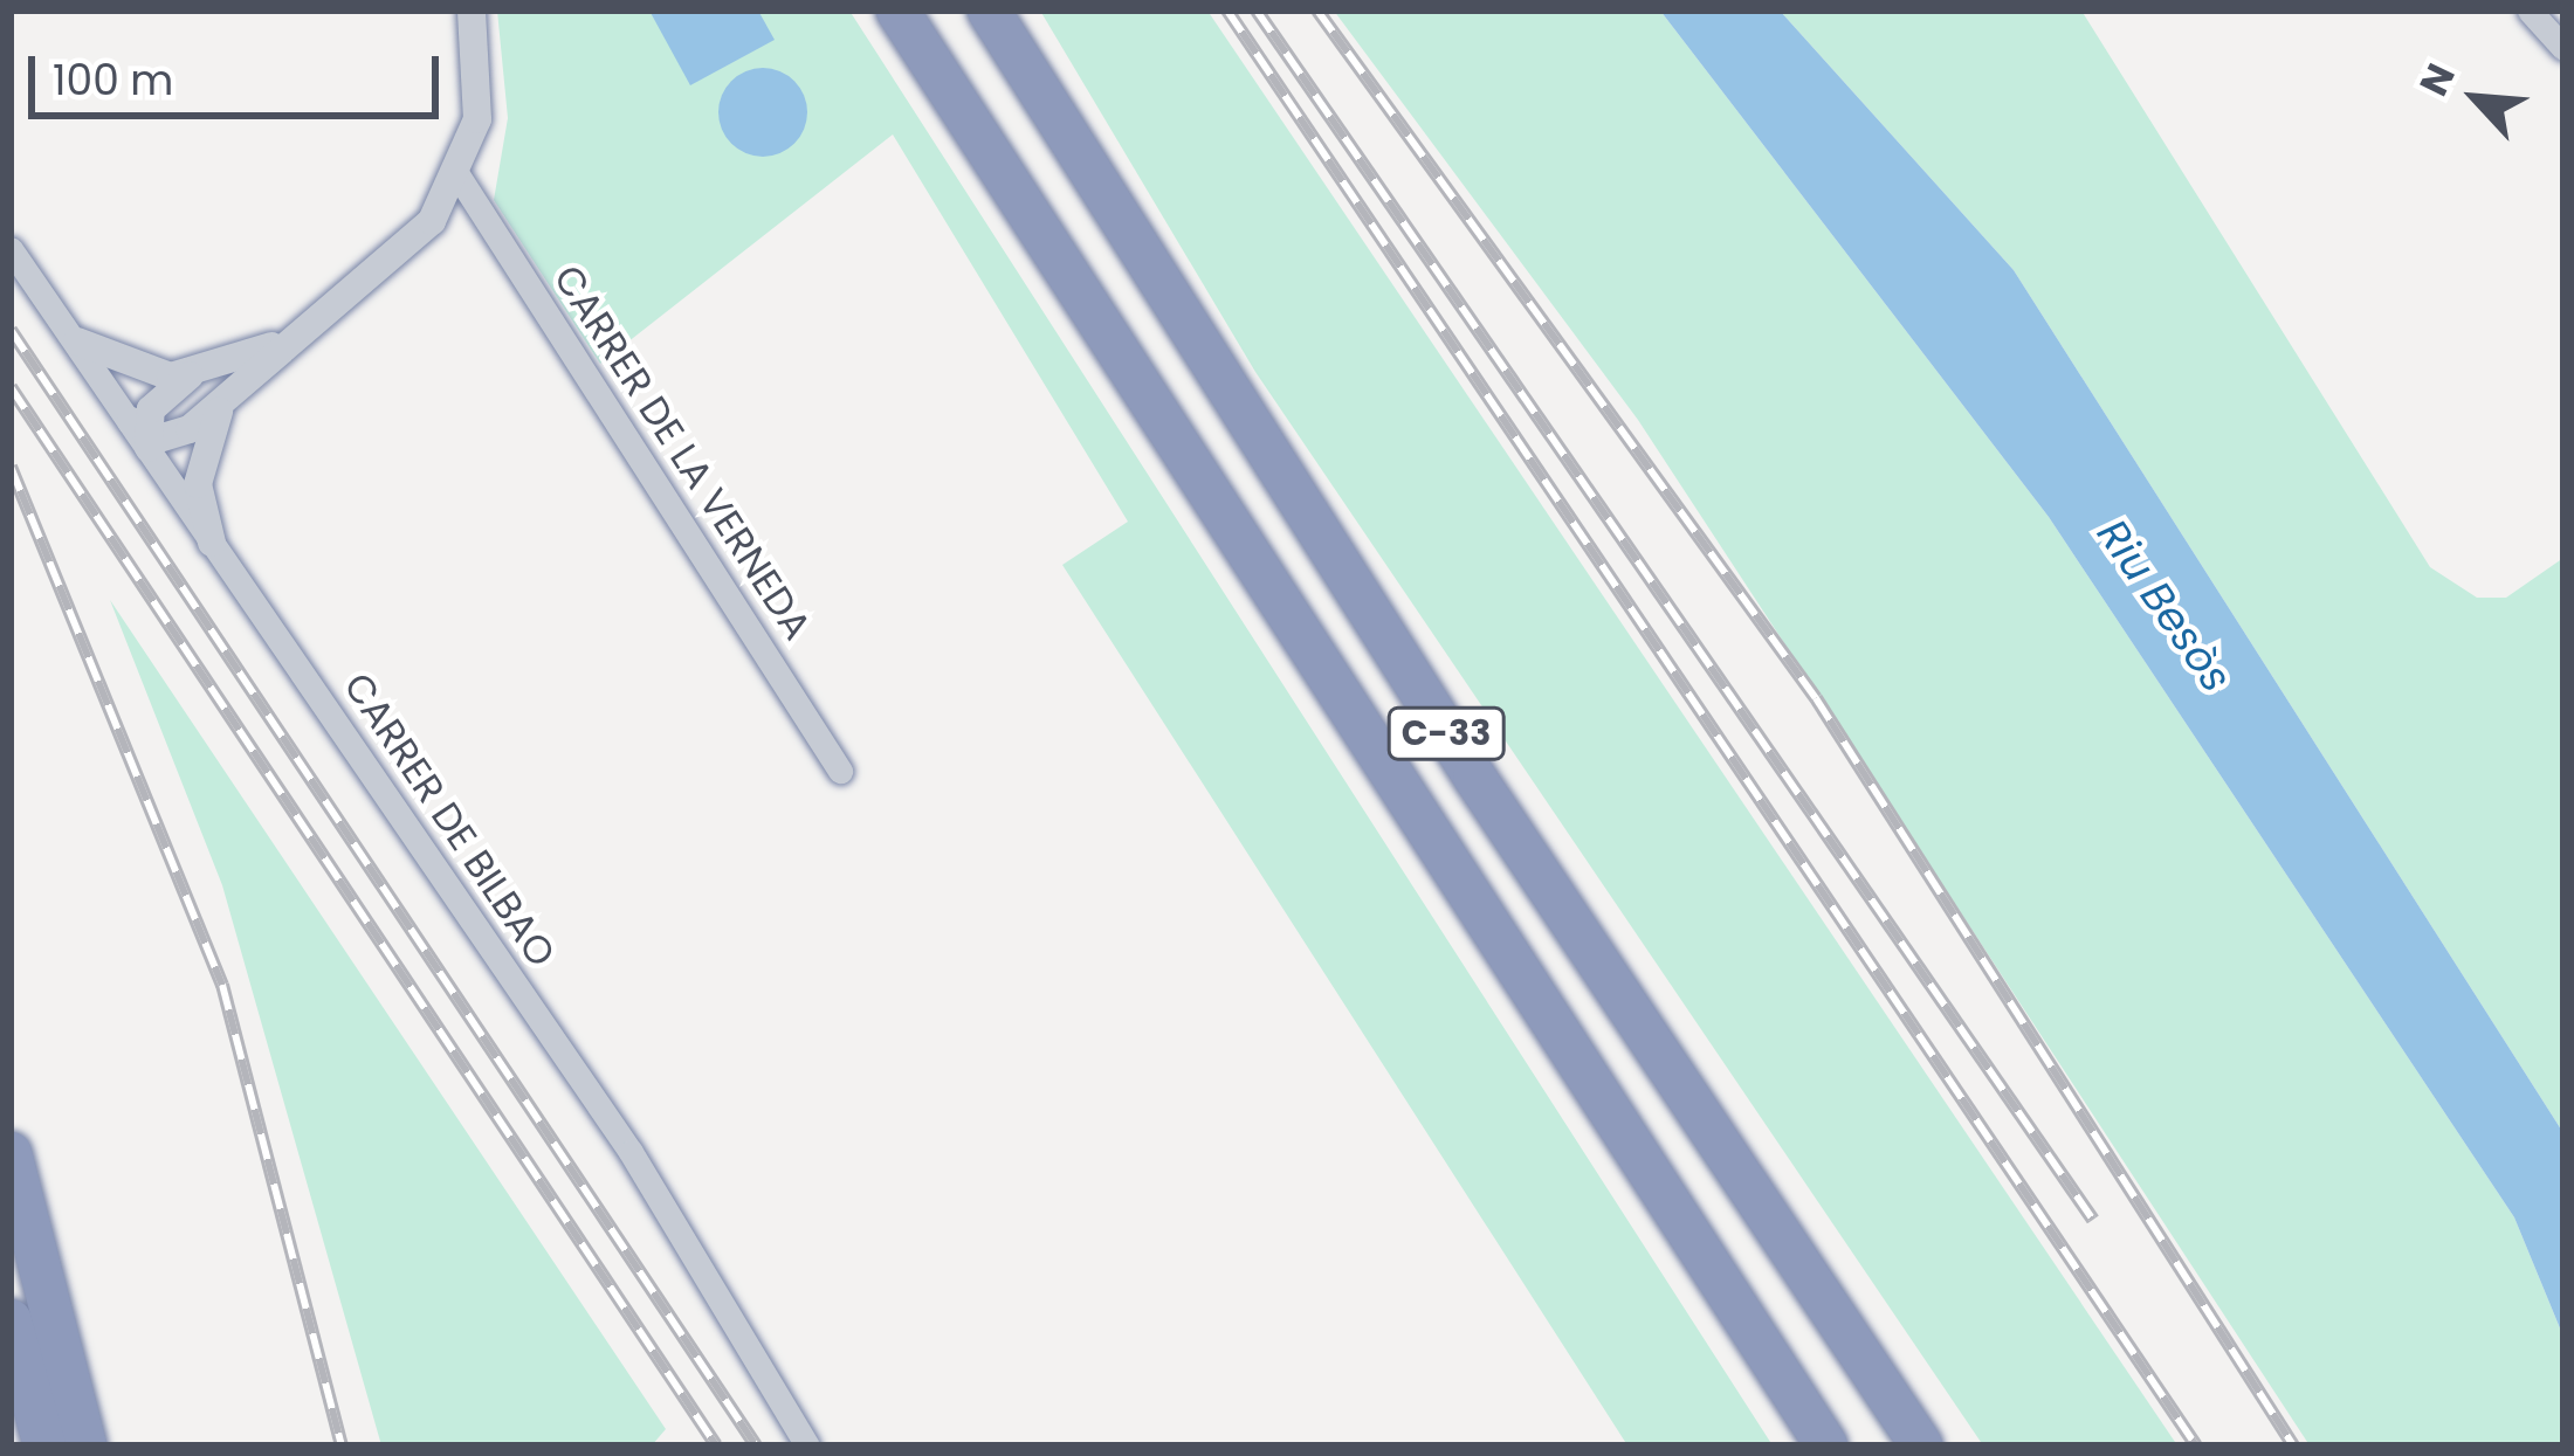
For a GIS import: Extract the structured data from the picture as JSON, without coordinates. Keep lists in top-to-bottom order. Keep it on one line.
{"streets":{"highway":["C-33"],"street":["CARRER DE LA VERNEDA","CARRER DE BILBAO"]},"water":["Riu Besòs"],"scale_bar":"100 m","north":"top left"}
